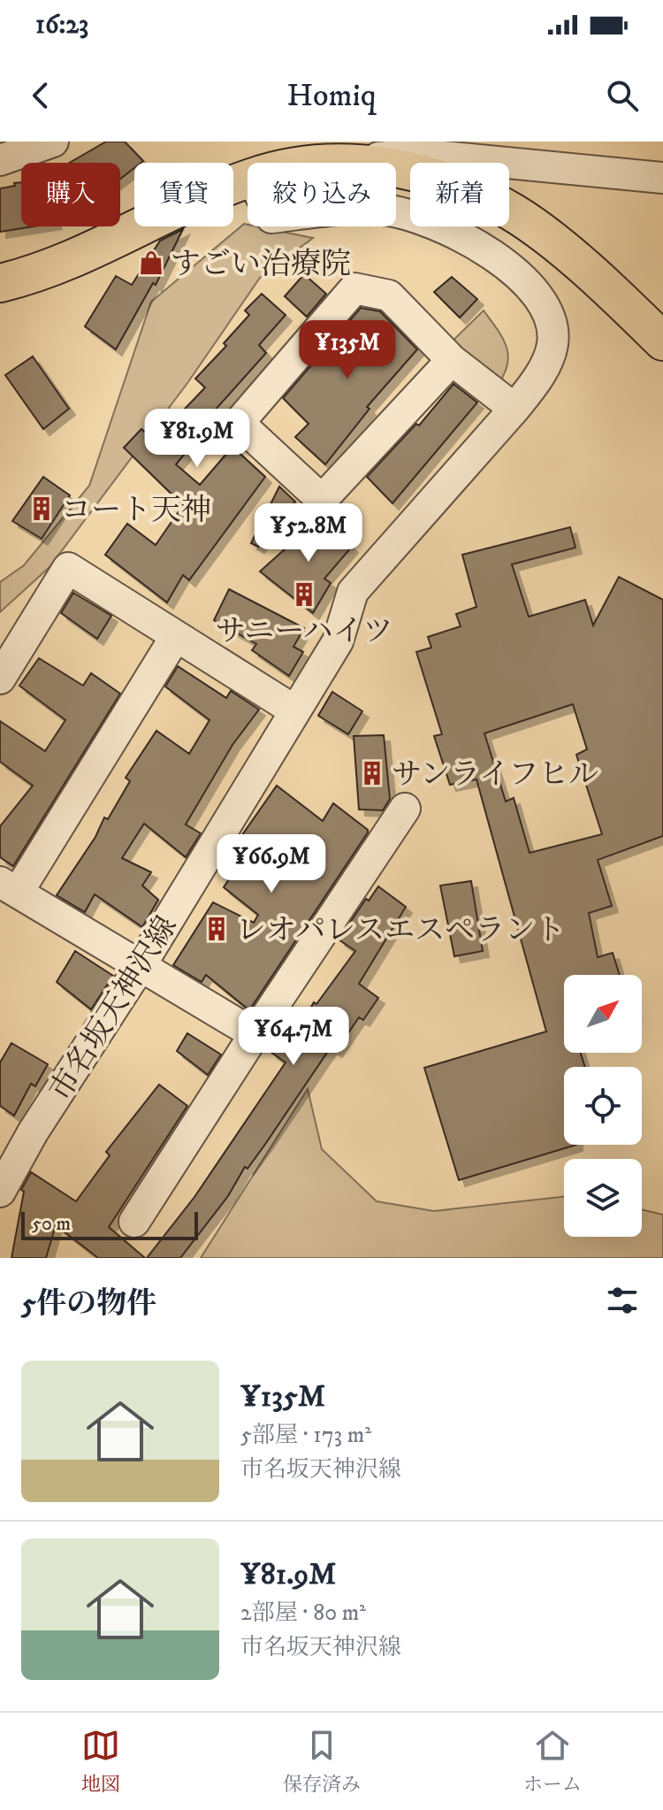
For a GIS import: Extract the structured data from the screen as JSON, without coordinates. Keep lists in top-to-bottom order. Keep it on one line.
{"streets":{"street":["市名坂天神沢線"]},"places":{"shop":["すごい治療院"],"building":["コート天神","サニーハイツ","サンライフヒル","レオパレスエスペラント"]},"scale_bar":"50 m","north":"top right","page":{"status":"16:23","header":"Homiq","chip":["購入","賃貸","絞り込み","新着"],"price":["¥135M","¥81.9M","¥52.8M","¥66.9M","¥64.7M"],"scale":"50 m","heading":"5件の物件","list":[{"name":"¥135M","note":"5部屋 · 173 m² · 市名坂天神沢線"},{"name":"¥81.9M","note":"2部屋 · 80 m² · 市名坂天神沢線"}],"tabs":["地図","保存済み","ホーム"]}}
